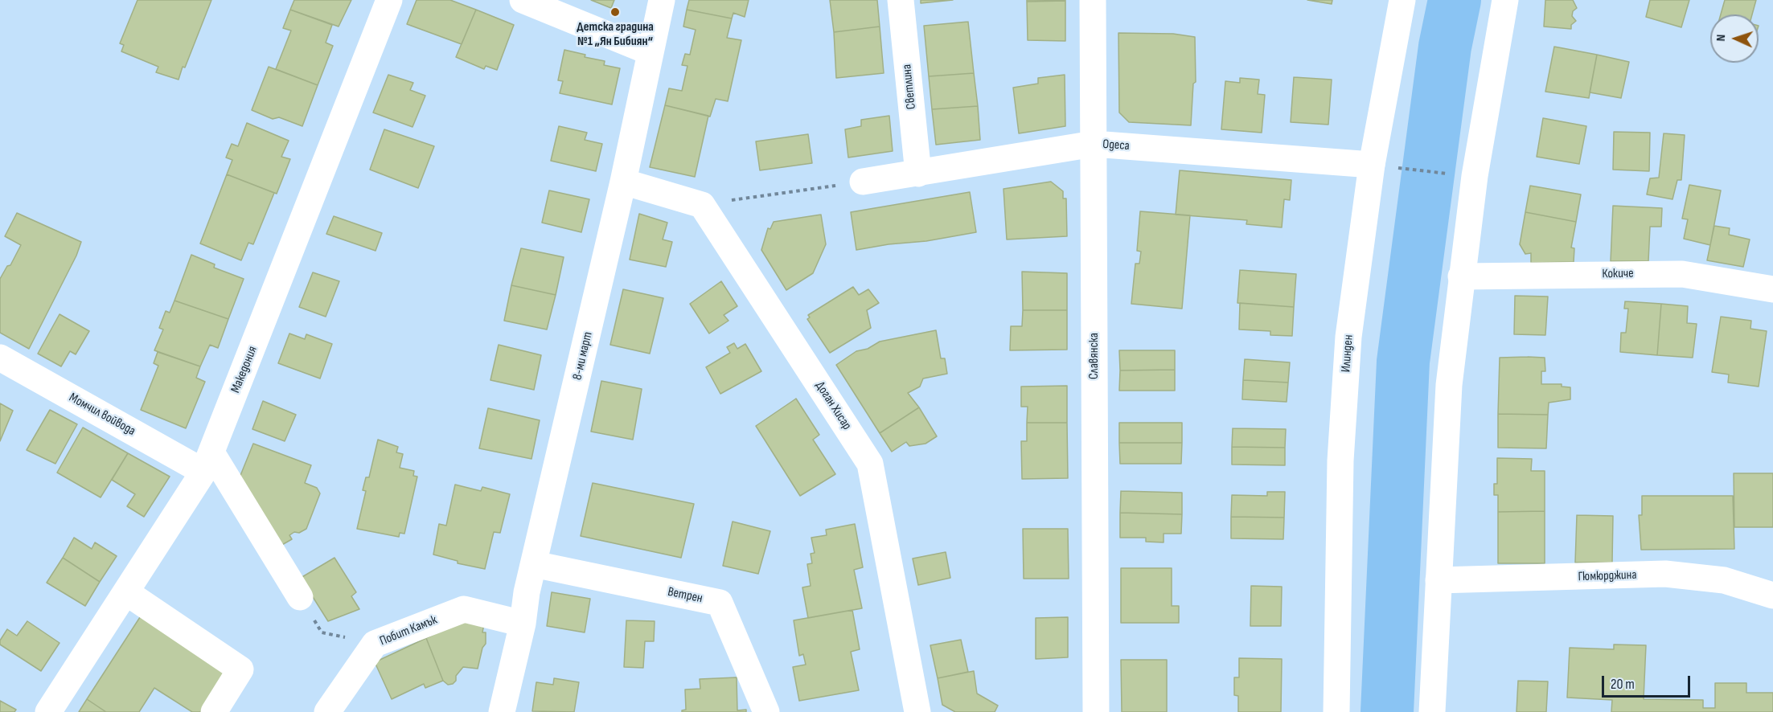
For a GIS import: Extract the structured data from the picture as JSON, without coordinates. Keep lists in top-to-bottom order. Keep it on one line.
{"streets":{"street":["Светлина","Одеса","Кокиче","Илинден","8-ми март","Славянска","Македония","Доган Хисар","Момчил войвода","Гюмюрджина","Ветрен","Побит Камък"]},"crossings":[["Светлина","Одеса"],["Одеса","Илинден"],["Одеса","Славянска"],["8-ми март","Ветрен"],["8-ми март","Побит Камък"],["Македония","Момчил войвода"]],"places":["Детска градина №1 „Ян Бибиян“"],"scale_bar":"20 m","north":"left"}
